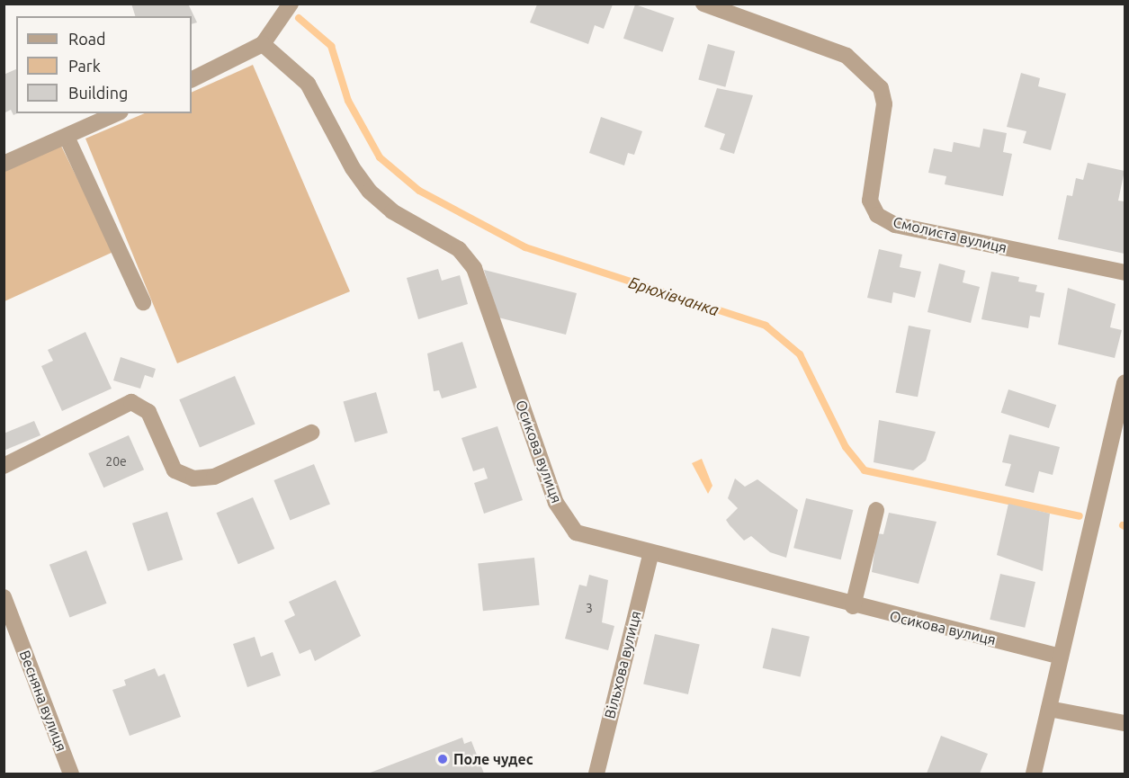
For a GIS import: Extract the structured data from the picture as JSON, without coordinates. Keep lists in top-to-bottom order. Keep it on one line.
{"streets":{"street":["Смолиста вулиця","Осикова вулиця","Вільхова вулиця","Весняна вулиця"]},"crossings":[["Осикова вулиця","Вільхова вулиця"]],"water":["Брюхівчанка"],"places":["Поле чудес"],"house_numbers":["20е","3"],"legend":["Road","Park","Building"]}
